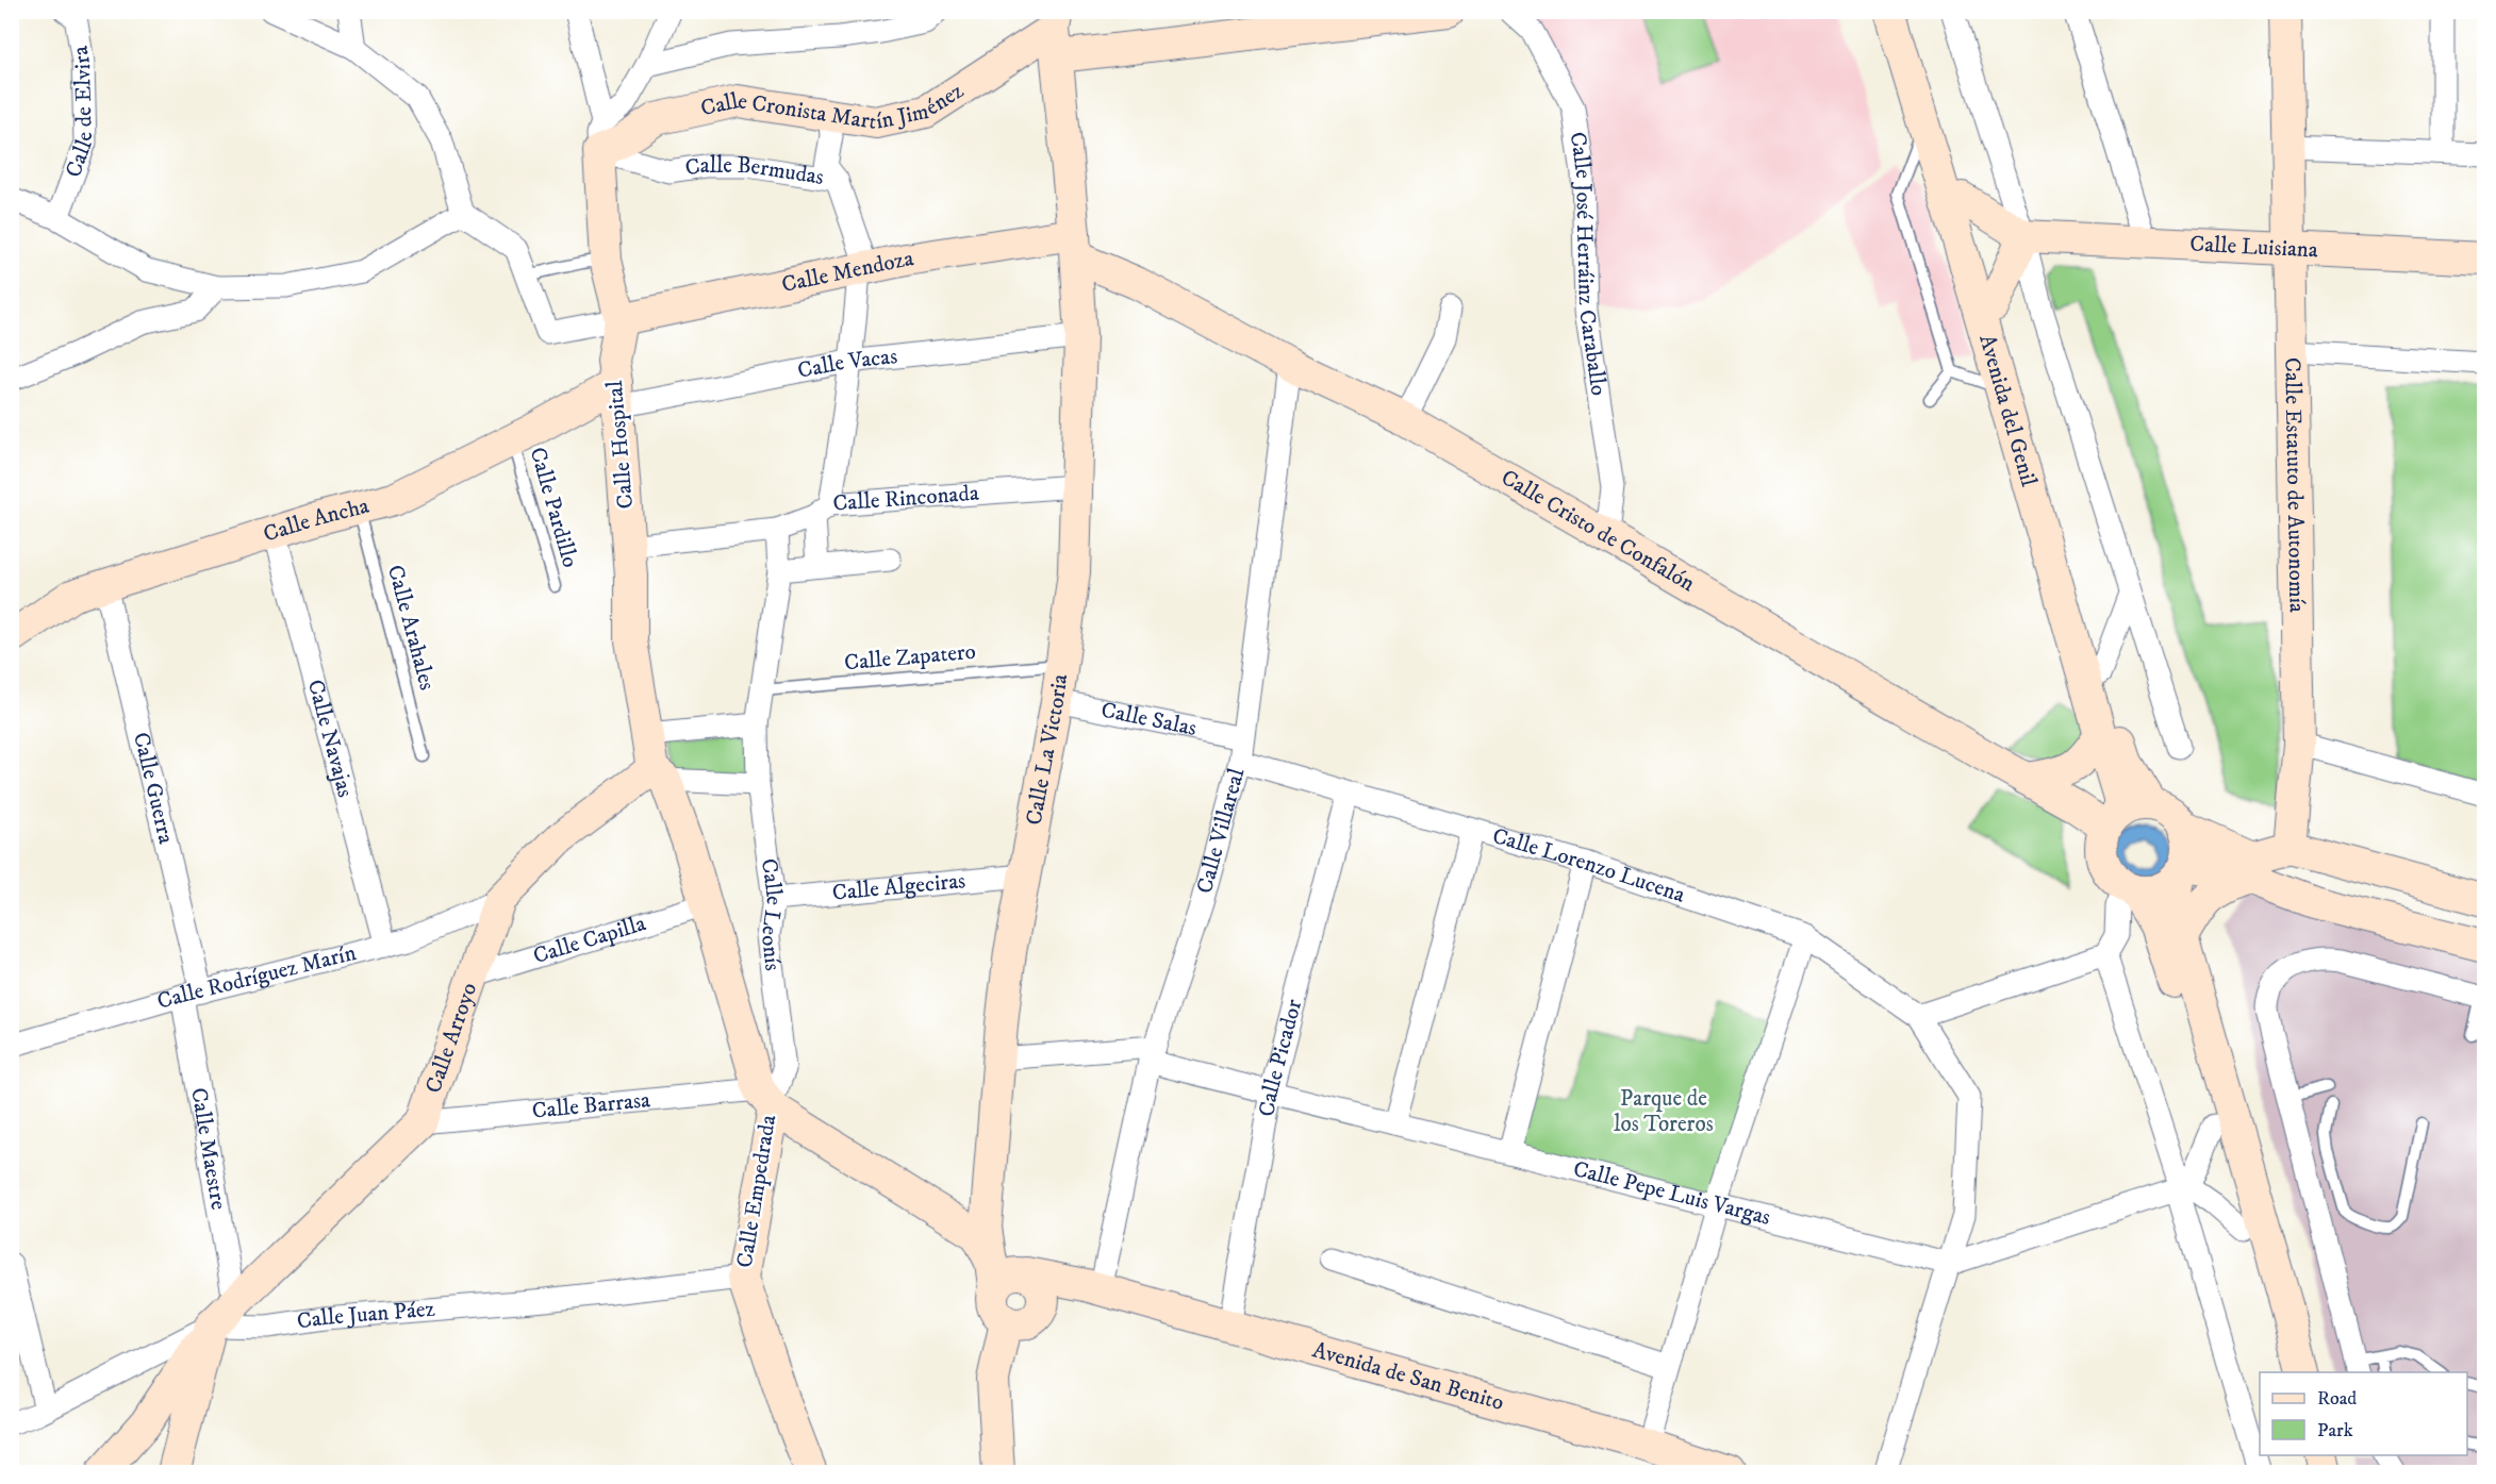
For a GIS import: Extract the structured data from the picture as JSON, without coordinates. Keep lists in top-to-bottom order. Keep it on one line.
{"streets":{"street":["Calle Cronista Martín Jiménez","Calle de Elvira","Calle Bermudas","Calle Luisiana","Calle José Herráinz Caraballo","Calle Mendoza","Calle Vacas","Avenida del Genil","Calle Hospital","Calle Estatuto de Autonomía","Calle Rinconada","Calle Ancha","Calle Cristo de Confalón","Calle Salas","Calle Navajas","Calle La Victoria","Calle Guerra","Calle Villareal","Calle Lorenzo Lucena","Calle Algeciras","Calle Leonís","Calle Capilla","Calle Rodríguez Marín","Calle Arroyo","Calle Picador","Calle Barrasa","Calle Maestre","Calle Empedrada","Calle Pepe Luis Vargas","Calle Juan Páez","Avenida de San Benito"],"lane":["Calle Pardillo","Calle Arahales","Calle Zapatero"]},"crossings":[["Calle Cronista Martín Jiménez","Calle Bermudas"],["Calle Cronista Martín Jiménez","Calle Hospital"],["Calle Cronista Martín Jiménez","Calle La Victoria"],["Calle Bermudas","Calle Hospital"],["Calle Luisiana","Avenida del Genil"],["Calle Luisiana","Calle Estatuto de Autonomía"],["Calle José Herráinz Caraballo","Calle Cristo de Confalón"],["Calle Mendoza","Calle Hospital"],["Calle Mendoza","Calle Cristo de Confalón"],["Calle Mendoza","Calle La Victoria"],["Calle Vacas","Calle Hospital"],["Calle Vacas","Calle Ancha"],["Calle Vacas","Calle La Victoria"],["Avenida del Genil","Calle Cristo de Confalón"],["Calle Hospital","Calle Rinconada"],["Calle Hospital","Calle Ancha"],["Calle Hospital","Calle Arroyo"],["Calle Hospital","Calle Empedrada"],["Calle Rinconada","Calle La Victoria"],["Calle Rinconada","Calle Leonís"],["Calle Pardillo","Calle Ancha"],["Calle Ancha","Calle Arahales"],["Calle Ancha","Calle Navajas"],["Calle Ancha","Calle Guerra"],["Calle Cristo de Confalón","Calle La Victoria"],["Calle Cristo de Confalón","Calle Villareal"],["Calle Zapatero","Calle La Victoria"],["Calle Zapatero","Calle Leonís"],["Calle Salas","Calle La Victoria"],["Calle Salas","Calle Villareal"],["Calle Salas","Calle Lorenzo Lucena"],["Calle Navajas","Calle Rodríguez Marín"],["Calle La Victoria","Calle Algeciras"],["Calle La Victoria","Calle Pepe Luis Vargas"],["Calle La Victoria","Avenida de San Benito"],["Calle Guerra","Calle Rodríguez Marín"],["Calle Guerra","Calle Maestre"],["Calle Villareal","Calle Lorenzo Lucena"],["Calle Villareal","Calle Pepe Luis Vargas"],["Calle Villareal","Avenida de San Benito"],["Calle Lorenzo Lucena","Calle Picador"],["Calle Algeciras","Calle Leonís"],["Calle Leonís","Calle Barrasa"],["Calle Leonís","Calle Empedrada"],["Calle Capilla","Calle Arroyo"],["Calle Capilla","Calle Empedrada"],["Calle Rodríguez Marín","Calle Arroyo"],["Calle Rodríguez Marín","Calle Maestre"],["Calle Arroyo","Calle Barrasa"],["Calle Arroyo","Calle Maestre"],["Calle Arroyo","Calle Empedrada"],["Calle Arroyo","Calle Juan Páez"],["Calle Picador","Calle Pepe Luis Vargas"],["Calle Picador","Avenida de San Benito"],["Calle Barrasa","Calle Empedrada"],["Calle Empedrada","Calle Juan Páez"]],"parks":["Parque de los Toreros"],"legend":["Road","Park"]}
